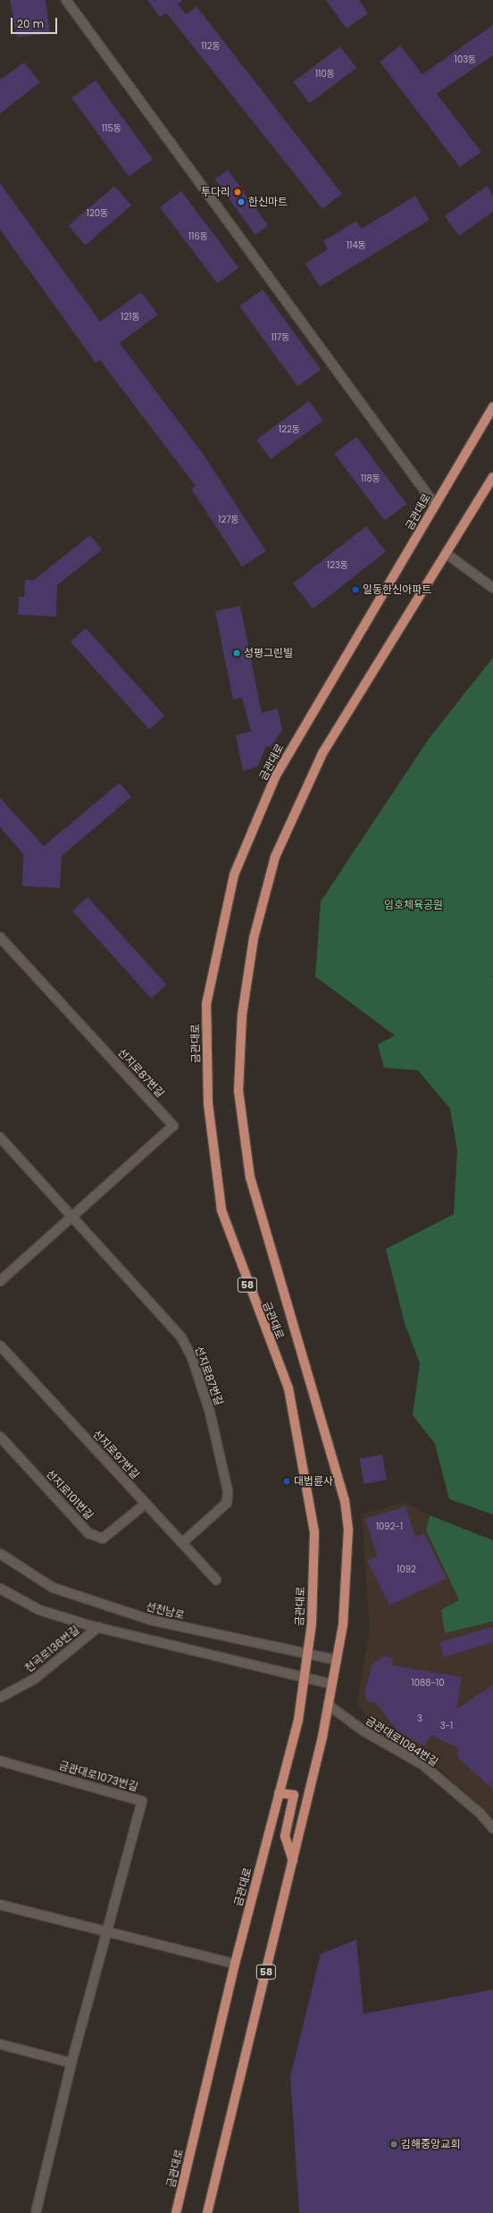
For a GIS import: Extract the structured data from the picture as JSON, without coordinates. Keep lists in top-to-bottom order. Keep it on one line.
{"streets":{"main road":["금관대로","58"],"street":["선지로87번길","선지로97번길","선지로101번길","선천남로","천곡로136번길","금관대로1084번길","금관대로1073번길"]},"crossings":[["금관대로","선천남로"],["금관대로","금관대로1084번길"],["선지로87번길","선지로97번길"],["선지로97번길","선지로101번길"]],"parks":["임호체육공원"],"places":["투다리","한신마트","일동한신아파트","성평그린빌","대법륜사","김해중앙교회"],"house_numbers":["112동","103동","110동","115동","120동","116동","114동","121동","117동","122동","118동","127동","123동","1092-1","1092","1088-10","3","3-1"],"scale_bar":"20 m"}
